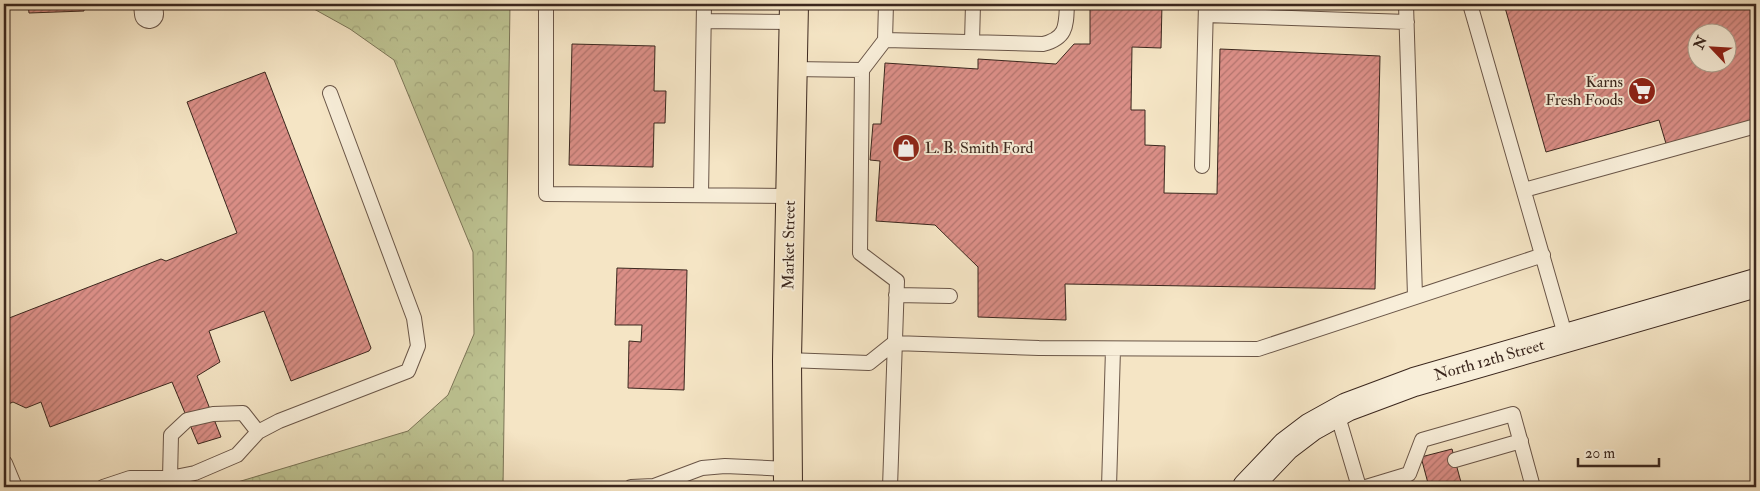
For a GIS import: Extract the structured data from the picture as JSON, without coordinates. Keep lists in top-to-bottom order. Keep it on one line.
{"streets":{"main road":["Market Street","North 12th Street"]},"places":{"supermarket":["Karns Fresh Foods"],"shop":["L. B. Smith Ford"]},"scale_bar":"20 m","north":"top left"}
